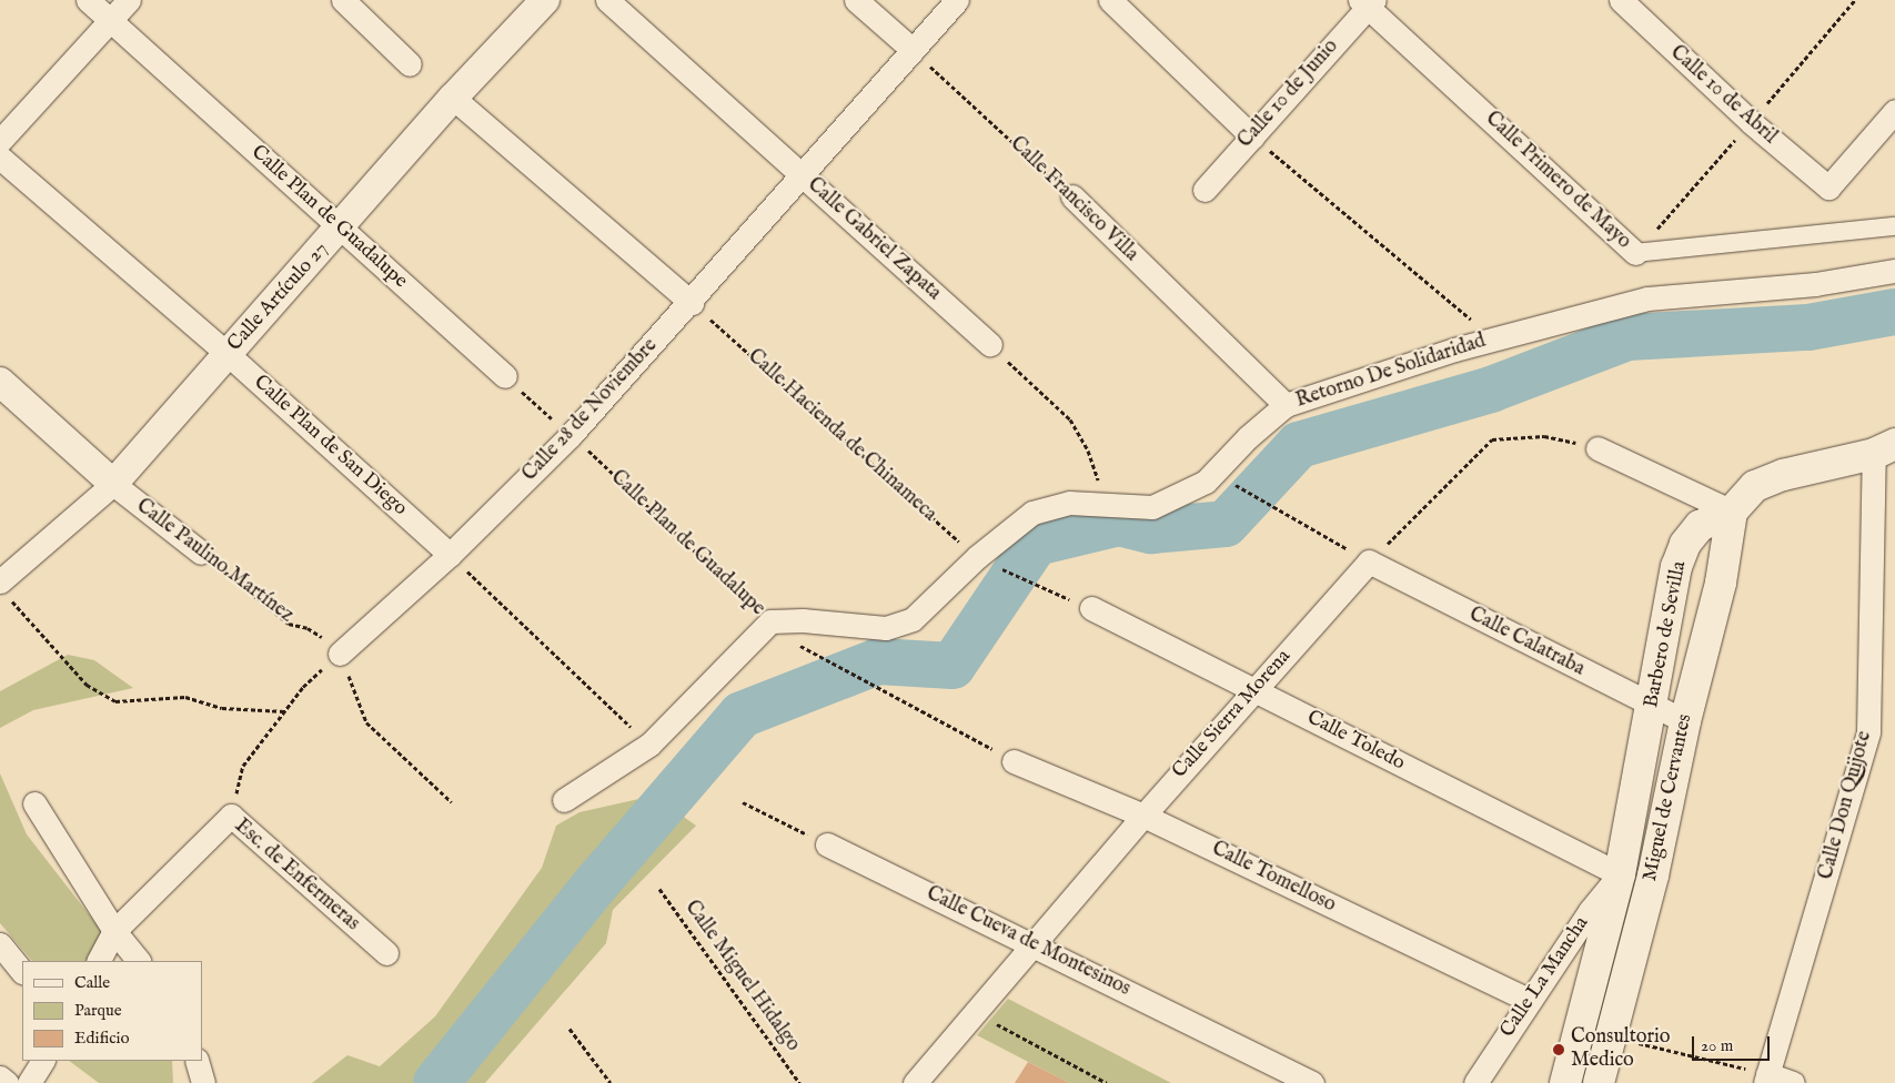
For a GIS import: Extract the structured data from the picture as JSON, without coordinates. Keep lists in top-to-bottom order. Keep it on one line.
{"streets":{"main road":["Barbero de Sevilla","Miguel de Cervantes"],"street":["Calle 10 de Junio","Calle 10 de Abril","Calle Primero de Mayo","Calle Francisco Villa","Calle Plan de Guadalupe","Calle Gabriel Zapata","Calle Artículo 27","Retorno De Solidaridad","Calle 28 de Noviembre","Calle Plan de San Diego","Calle Paulino Martínez","Calle Calatraba","Calle Sierra Morena","Calle Toledo","Calle Don Quijote","Esc. de Enfermeras","Calle Tomelloso","Calle Cueva de Montesinos","Calle La Mancha"],"path":["Calle Hacienda de Chinameca","Calle Miguel Hidalgo"]},"crossings":[["Calle 10 de Junio","Calle Primero de Mayo"],["Calle Francisco Villa","Retorno De Solidaridad"],["Calle Francisco Villa","Calle 28 de Noviembre"],["Calle Plan de Guadalupe","Calle Artículo 27"],["Calle Plan de Guadalupe","Retorno De Solidaridad"],["Calle Gabriel Zapata","Calle 28 de Noviembre"],["Calle Artículo 27","Calle Plan de San Diego"],["Calle Artículo 27","Calle Paulino Martínez"],["Retorno De Solidaridad","Calle Hacienda de Chinameca"],["Calle 28 de Noviembre","Calle Hacienda de Chinameca"],["Calle 28 de Noviembre","Calle Plan de San Diego"],["Calle 28 de Noviembre","Calle Paulino Martínez"],["Barbero de Sevilla","Calle Calatraba"],["Barbero de Sevilla","Calle Toledo"],["Barbero de Sevilla","Miguel de Cervantes"],["Barbero de Sevilla","Calle Don Quijote"],["Barbero de Sevilla","Calle La Mancha"],["Calle Calatraba","Calle Sierra Morena"],["Calle Calatraba","Miguel de Cervantes"],["Calle Sierra Morena","Calle Toledo"],["Calle Sierra Morena","Calle Tomelloso"],["Calle Sierra Morena","Calle Cueva de Montesinos"],["Calle Toledo","Calle La Mancha"],["Calle Tomelloso","Calle La Mancha"]],"places":["Consultorio Medico"],"legend":["Calle","Parque","Edificio"],"scale_bar":"20 m"}
